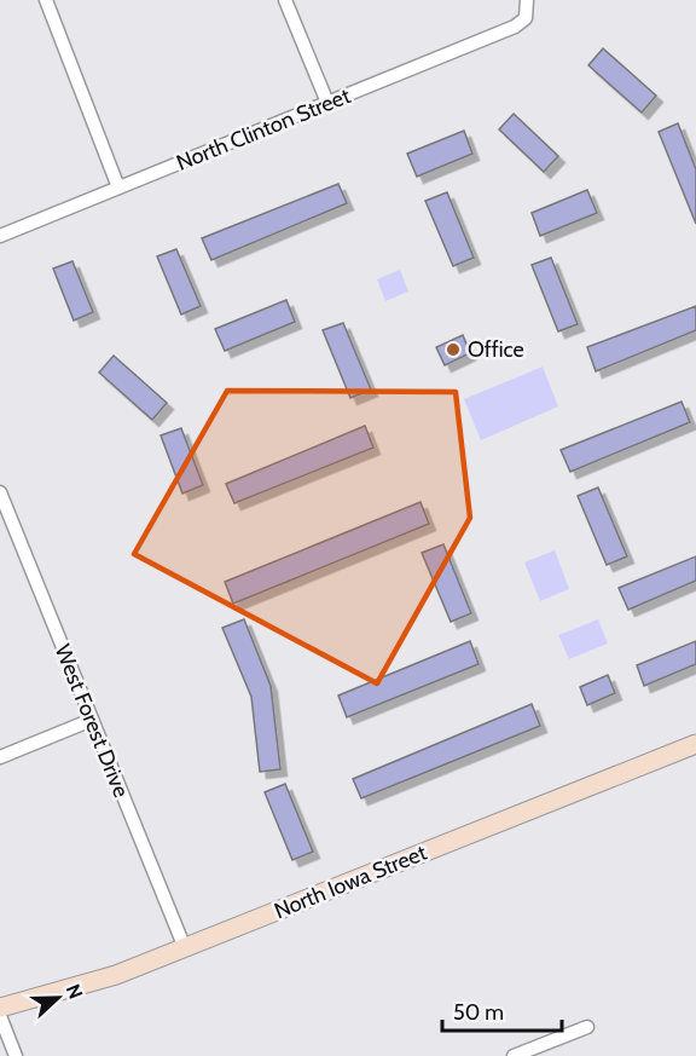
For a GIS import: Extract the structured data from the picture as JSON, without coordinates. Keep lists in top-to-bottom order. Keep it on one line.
{"streets":{"street":["North Clinton Street","West Forest Drive","North Iowa Street"]},"crossings":[["West Forest Drive","North Iowa Street"]],"places":["Office"],"scale_bar":"50 m","north":"right"}
